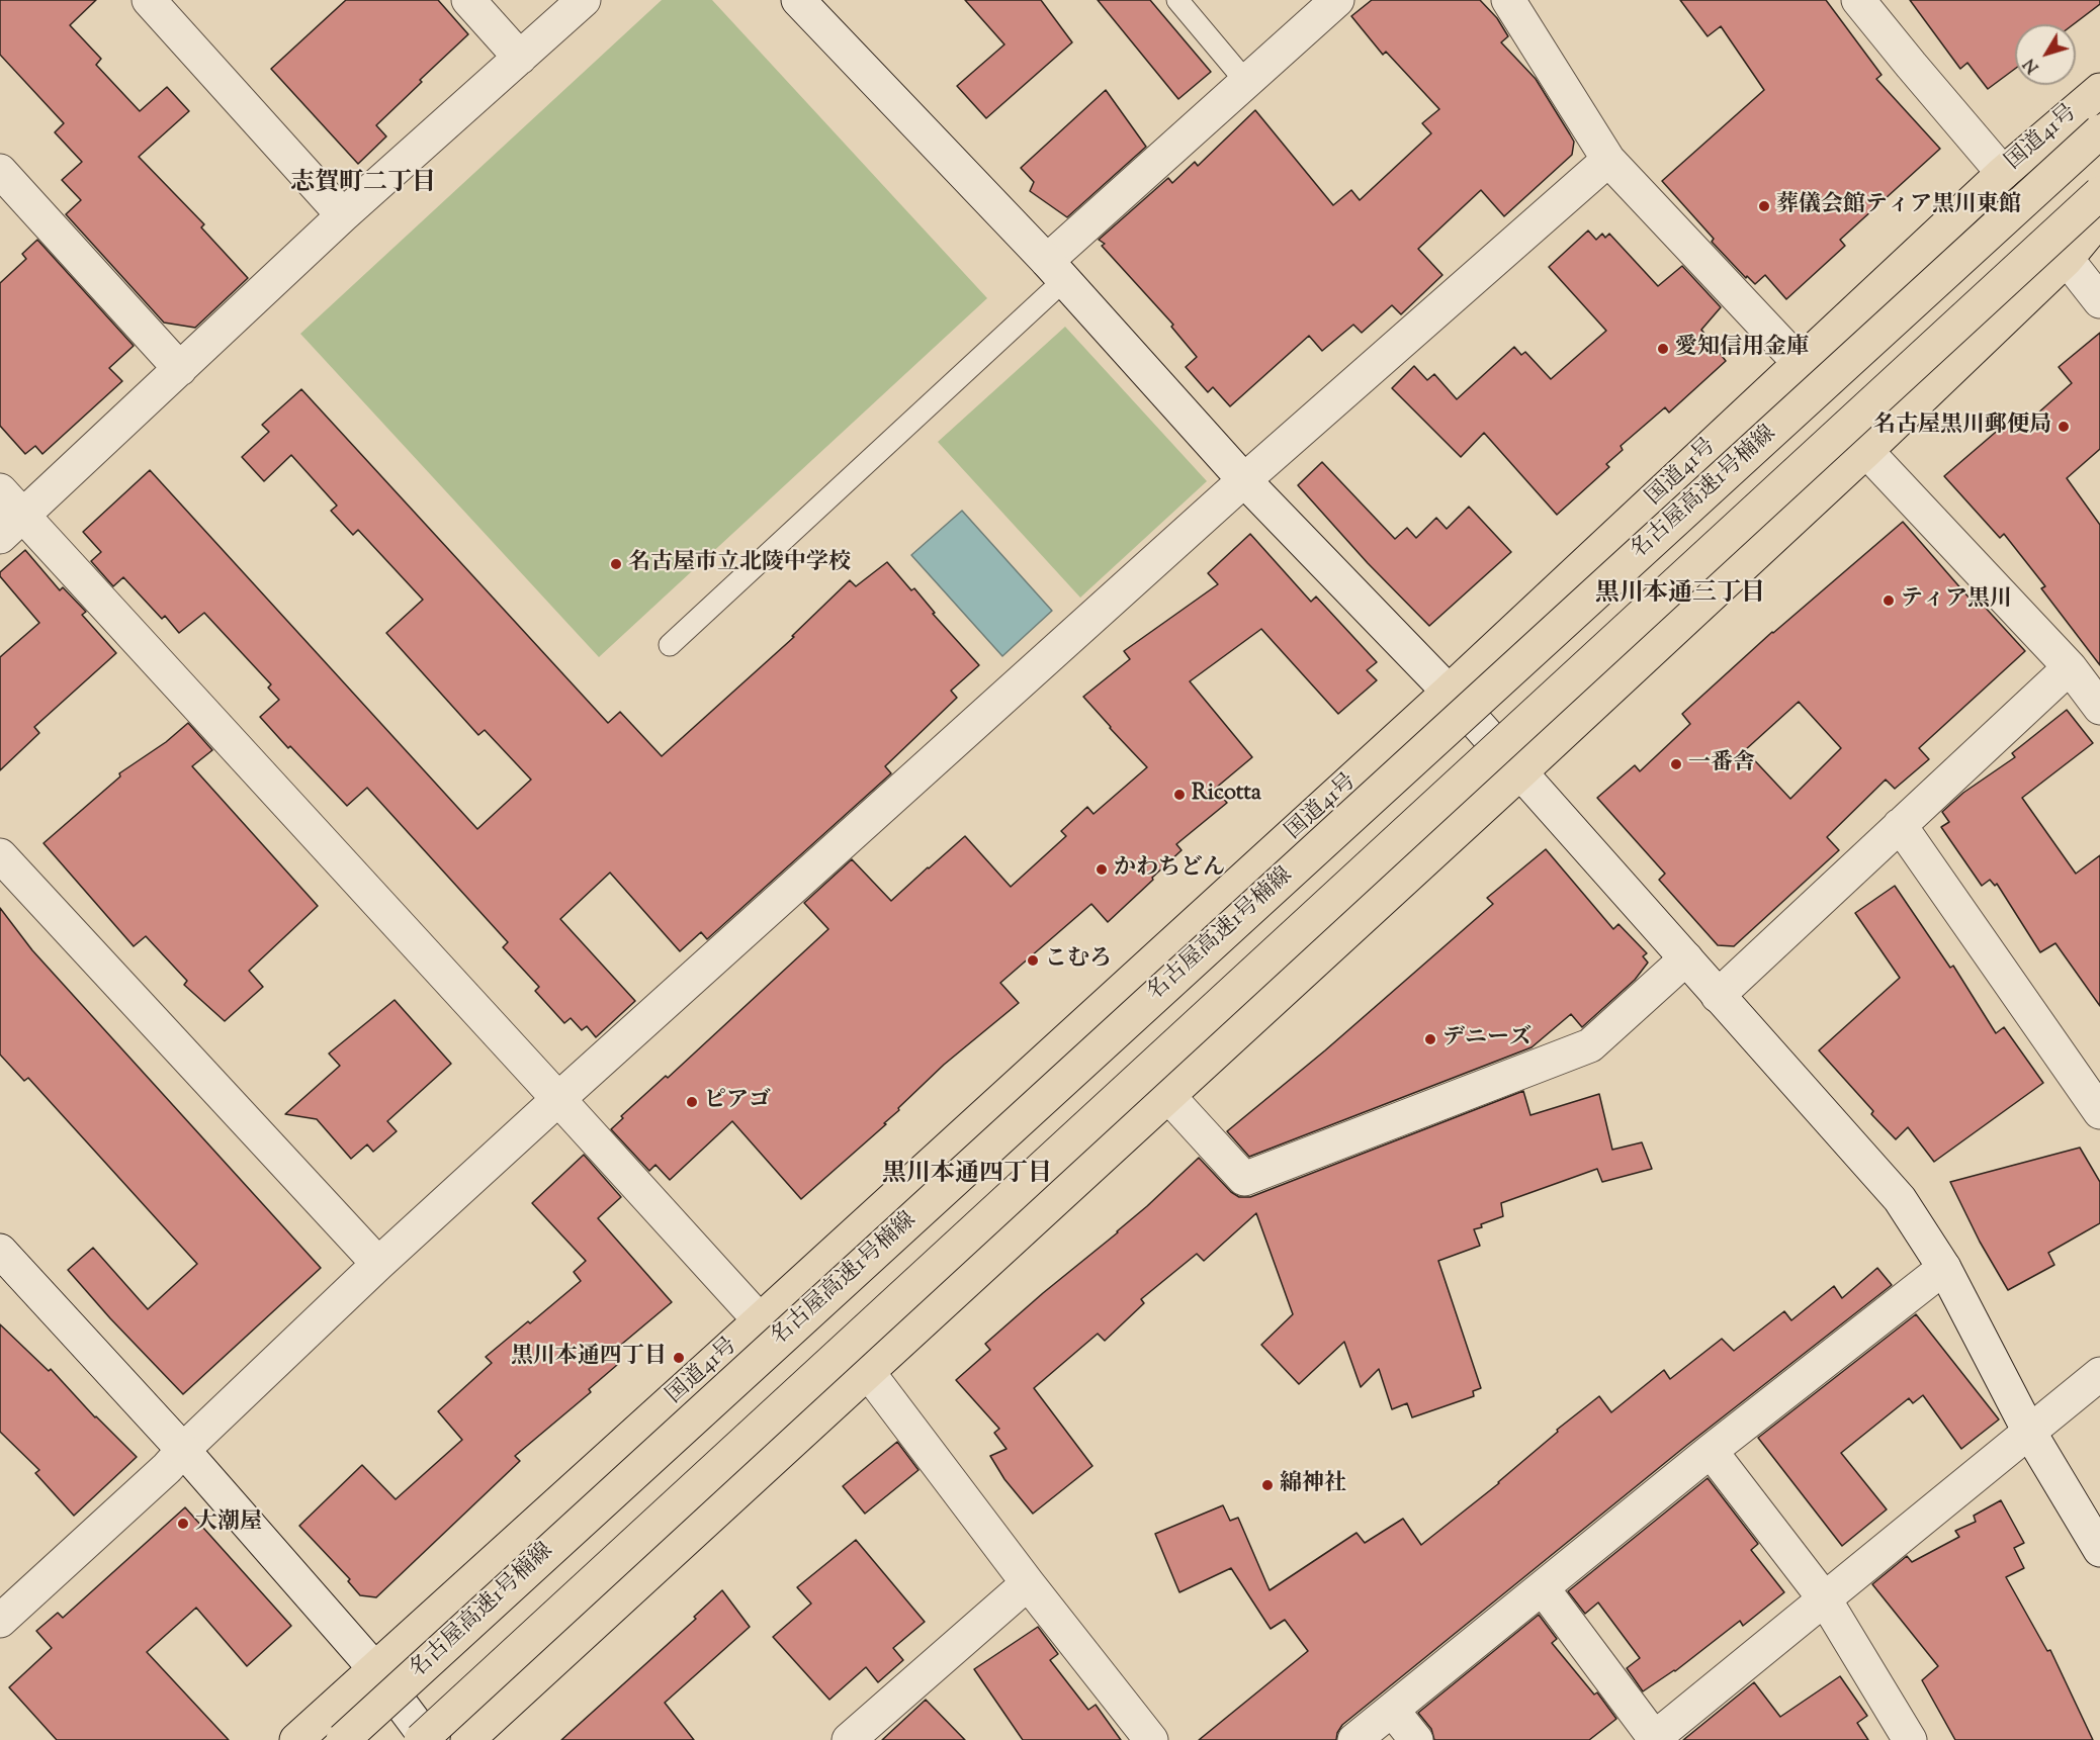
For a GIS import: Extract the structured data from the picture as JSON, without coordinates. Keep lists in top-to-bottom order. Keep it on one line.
{"streets":{"highway":["国道41号","名古屋高速1号楠線"]},"districts":["志賀町二丁目","黒川本通三丁目","黒川本通四丁目"],"places":["葬儀会館ティア黒川東館","愛知信用金庫","名古屋黒川郵便局","名古屋市立北陵中学校","ティア黒川","一番舎","Ricotta","かわちどん","こむろ","デニーズ","ピアゴ","黒川本通四丁目","綿神社","大潮屋"],"north":"bottom left"}
